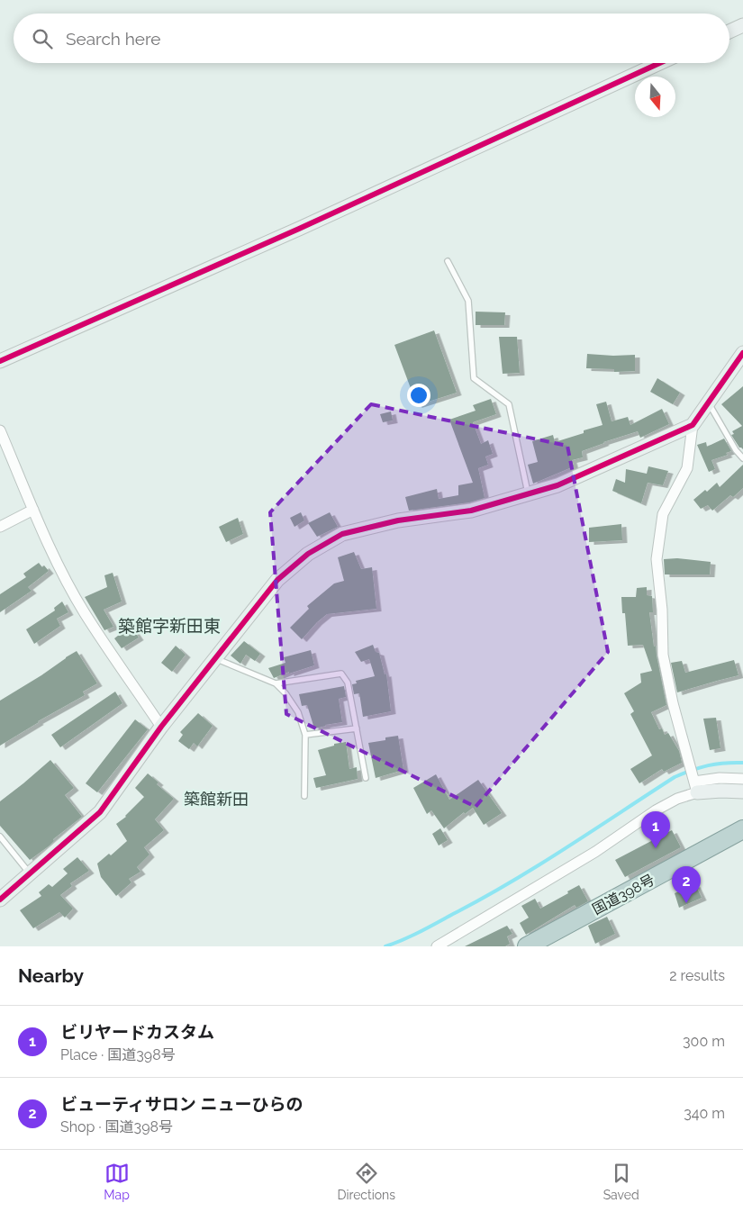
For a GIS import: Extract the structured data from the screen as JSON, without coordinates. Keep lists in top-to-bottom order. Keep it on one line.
{"streets":{"highway":["国道398号"]},"districts":["築館字新田東","築館新田"],"north":"bottom","page":{"search":"Search here","pins":["1","2"],"heading":["Nearby","2 results"],"list":[{"mark":"1","name":"ビリヤードカスタム","note":"Place · 国道398号","value":"300 m"},{"mark":"2","name":"ビューティサロン ニューひらの","note":"Shop · 国道398号","value":"340 m"}],"nav":["Map","Directions","Saved"]}}
